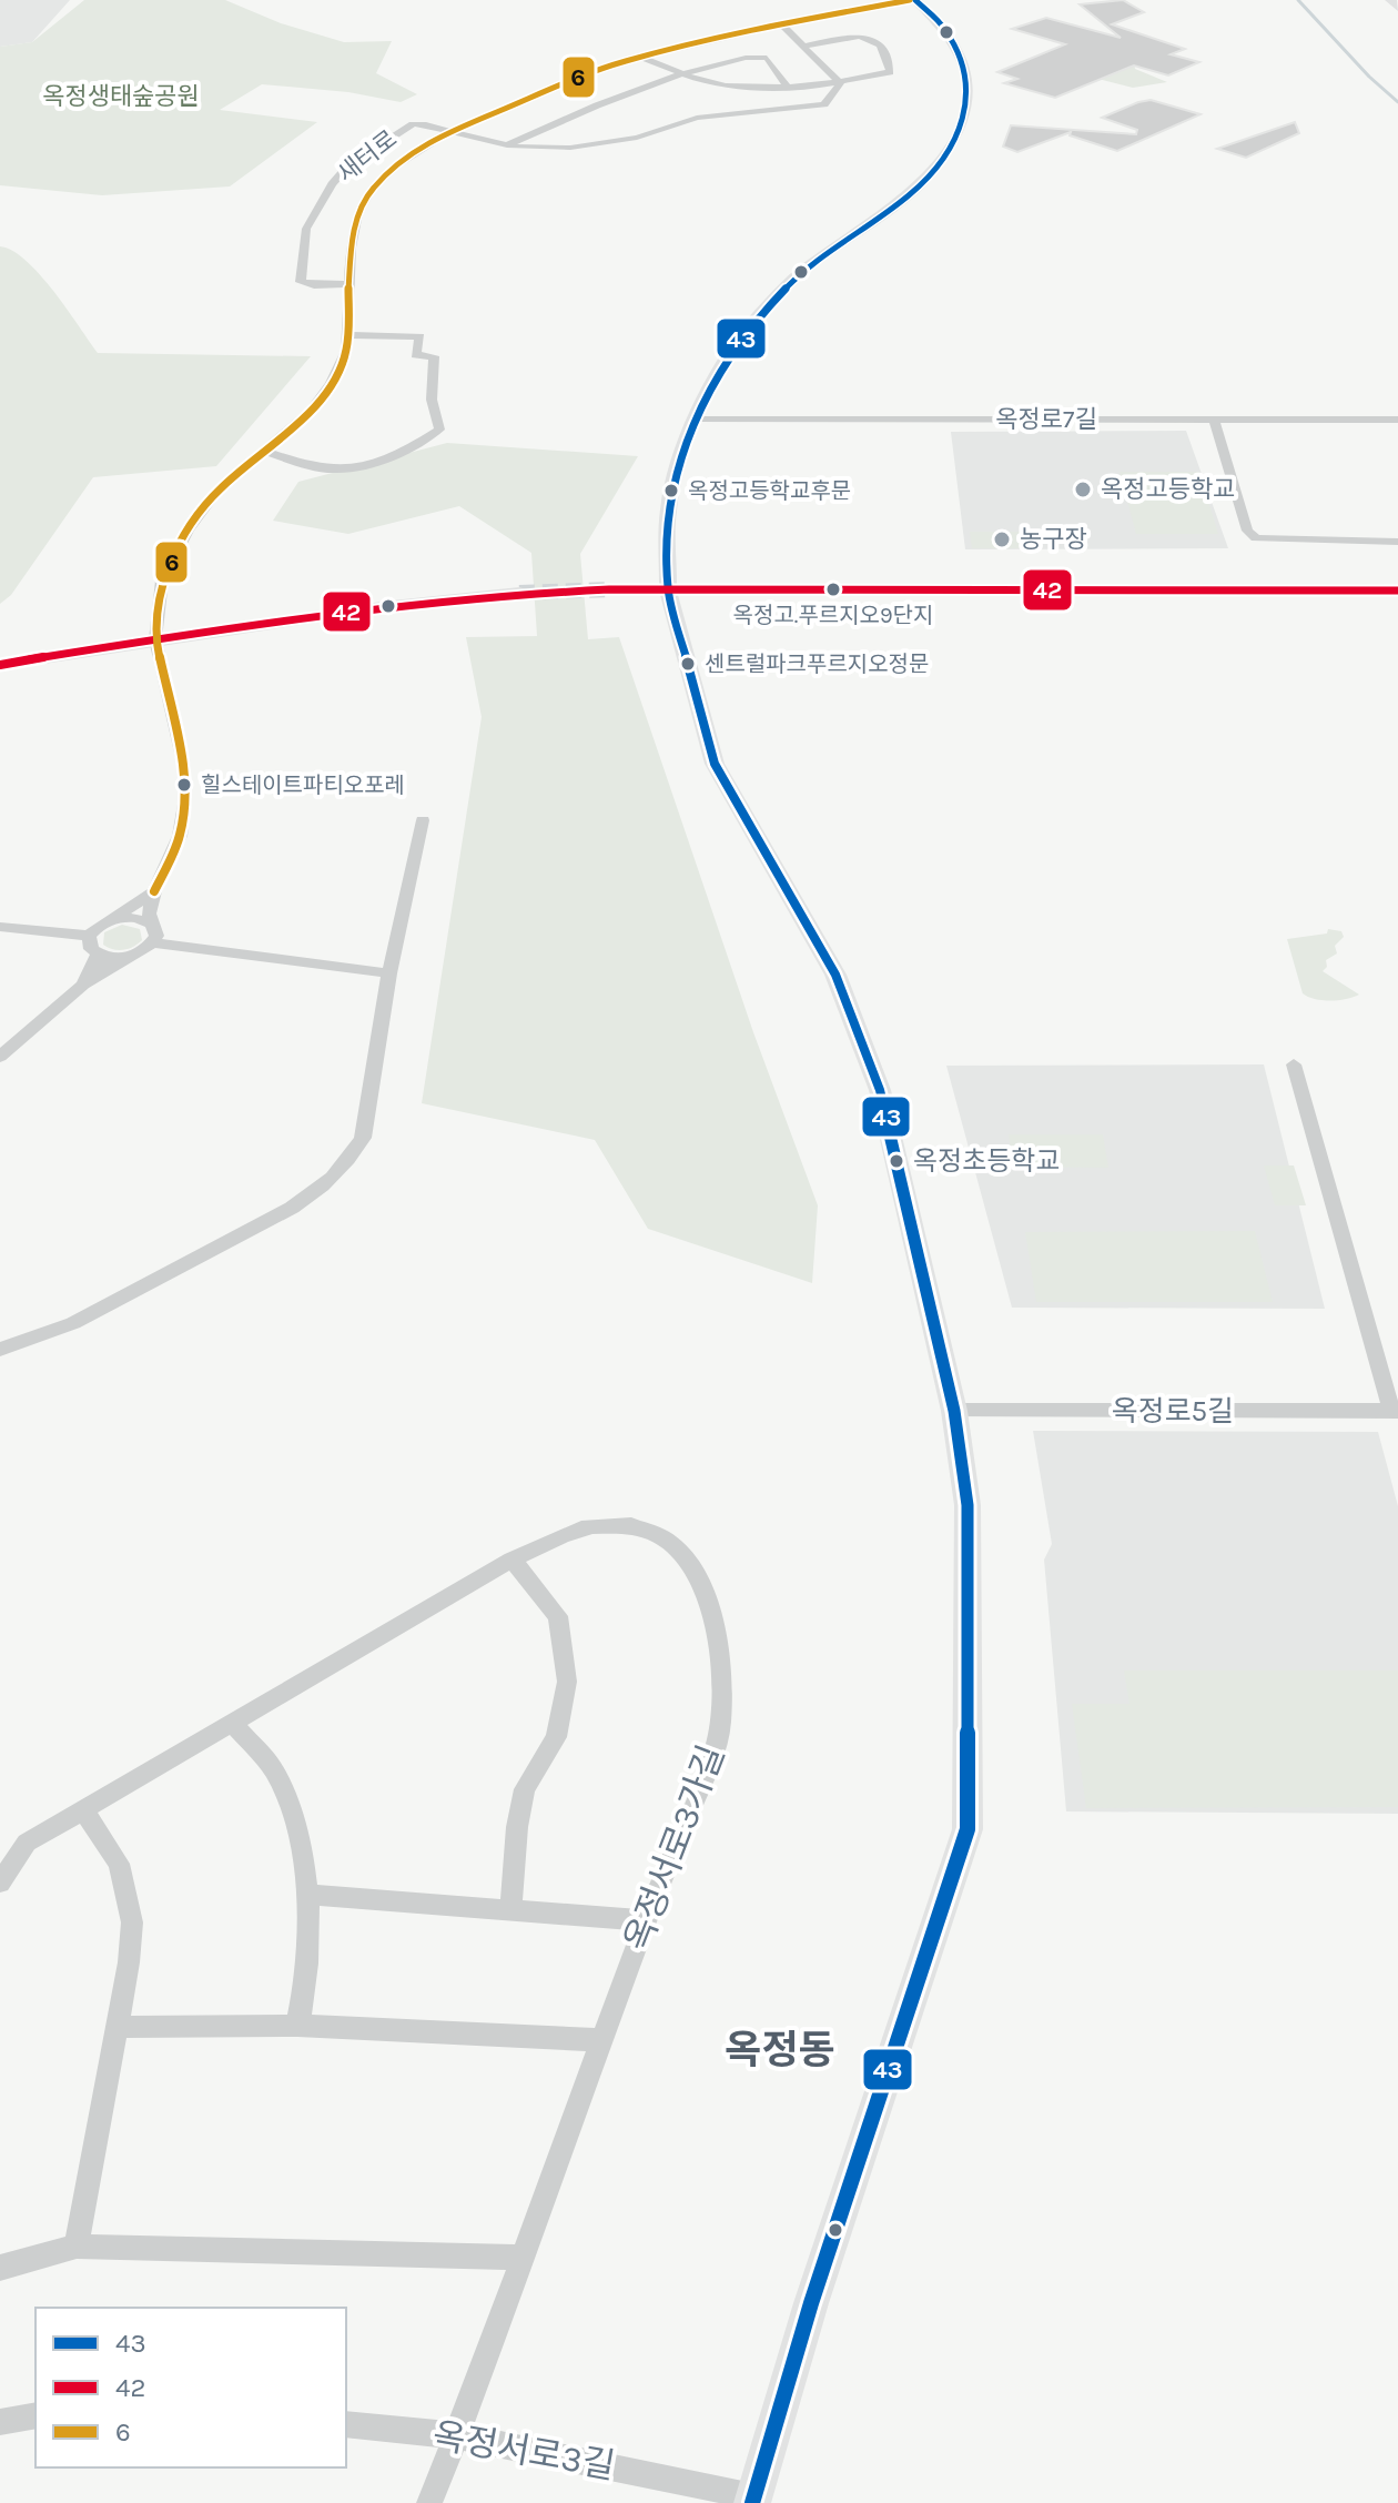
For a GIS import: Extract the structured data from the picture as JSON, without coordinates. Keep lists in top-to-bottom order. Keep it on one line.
{"streets":{"street":["새터로","옥정로7길","옥정로5길","옥정서로3가길","옥정서로3길"]},"crossings":[["옥정서로3가길","옥정서로3길"]],"districts":["옥정동"],"parks":["옥정생태숲공원"],"places":["옥정고등학교","옥정고등학교후문","농구장","옥정고.푸르지오9단지","센트럴파크푸르지오정문","힐스테이트파티오포레","옥정초등학교"],"lines":["transit line 43","transit line 6","transit line 42"],"legend":["43","42","6"]}
